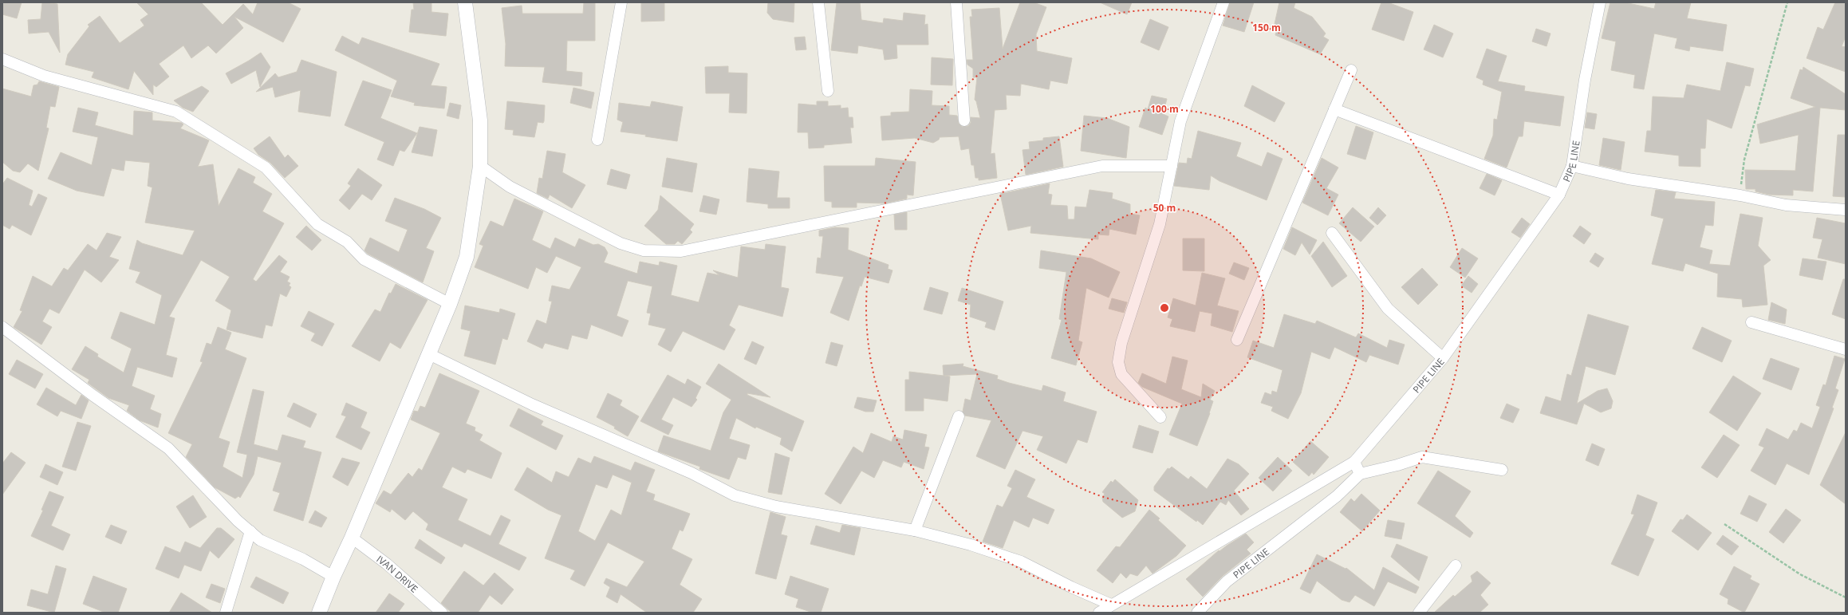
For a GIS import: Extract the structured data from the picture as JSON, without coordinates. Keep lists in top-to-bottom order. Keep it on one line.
{"streets":{"street":["PIPE LINE","IVAN DRIVE"]},"rings":["150 m","100 m","50 m"]}
